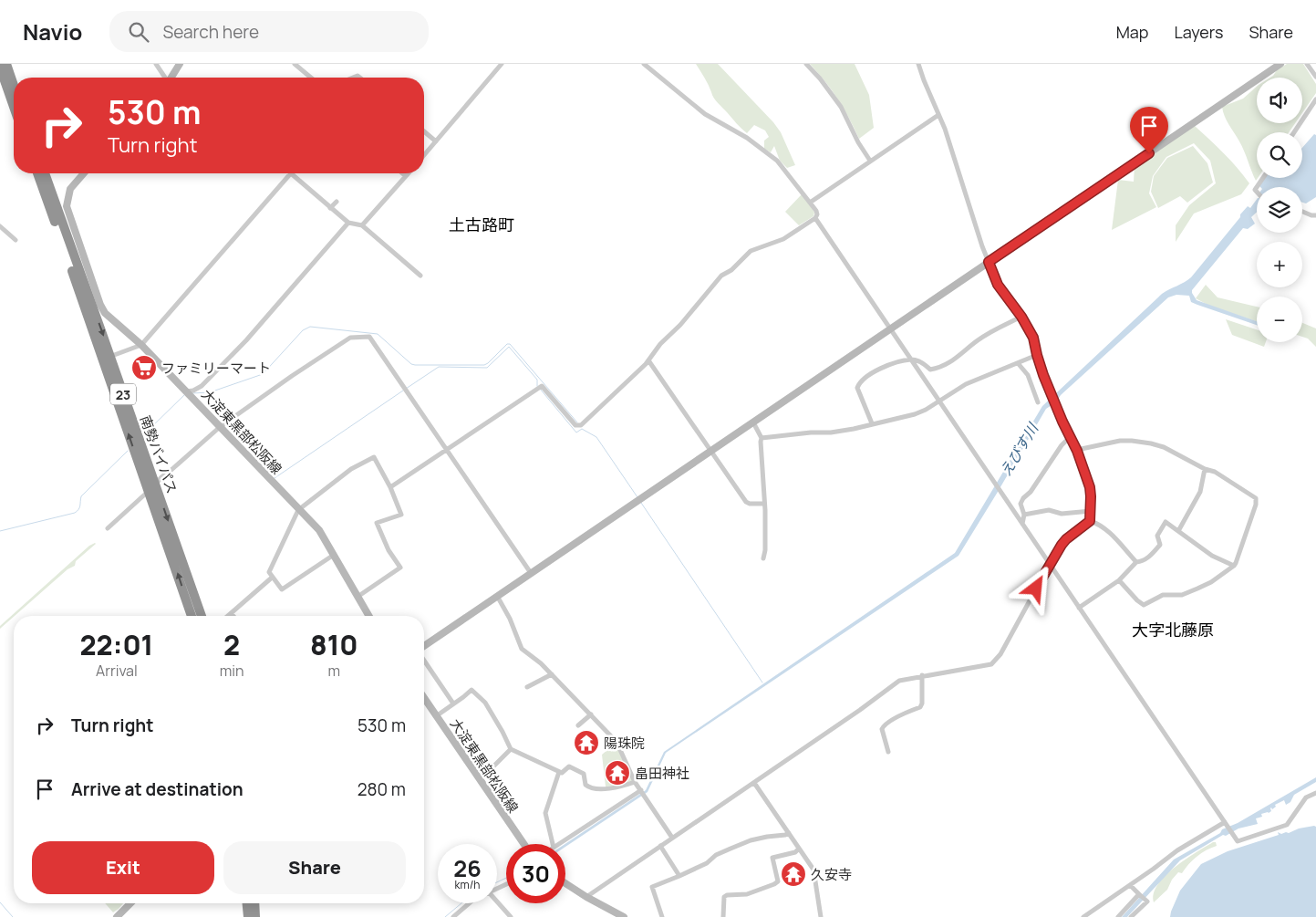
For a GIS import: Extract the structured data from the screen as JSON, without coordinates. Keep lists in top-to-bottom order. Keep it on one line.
{"streets":{"highway":["23","南勢バイパス"],"street":["大淀東黒部松阪線"]},"districts":["土古路町","大字北藤原"],"water":["えびす川"],"places":{"supermarket":["ファミリーマート"],"temple":["陽珠院","畠田神社","久安寺"]},"page":{"header":"Navio","search":"Search here","nav":["Map","Layers","Share"],"map_buttons":["+","−"],"turn":["530 m","Turn right"],"eta":["22:01","Arrival","2","min","810","m"],"list":[{"name":"Turn right","value":"530 m"},{"name":"Arrive at destination","value":"280 m"}],"buttons":["Exit","Share"],"speed":"26 km/h","limit":"30"}}
